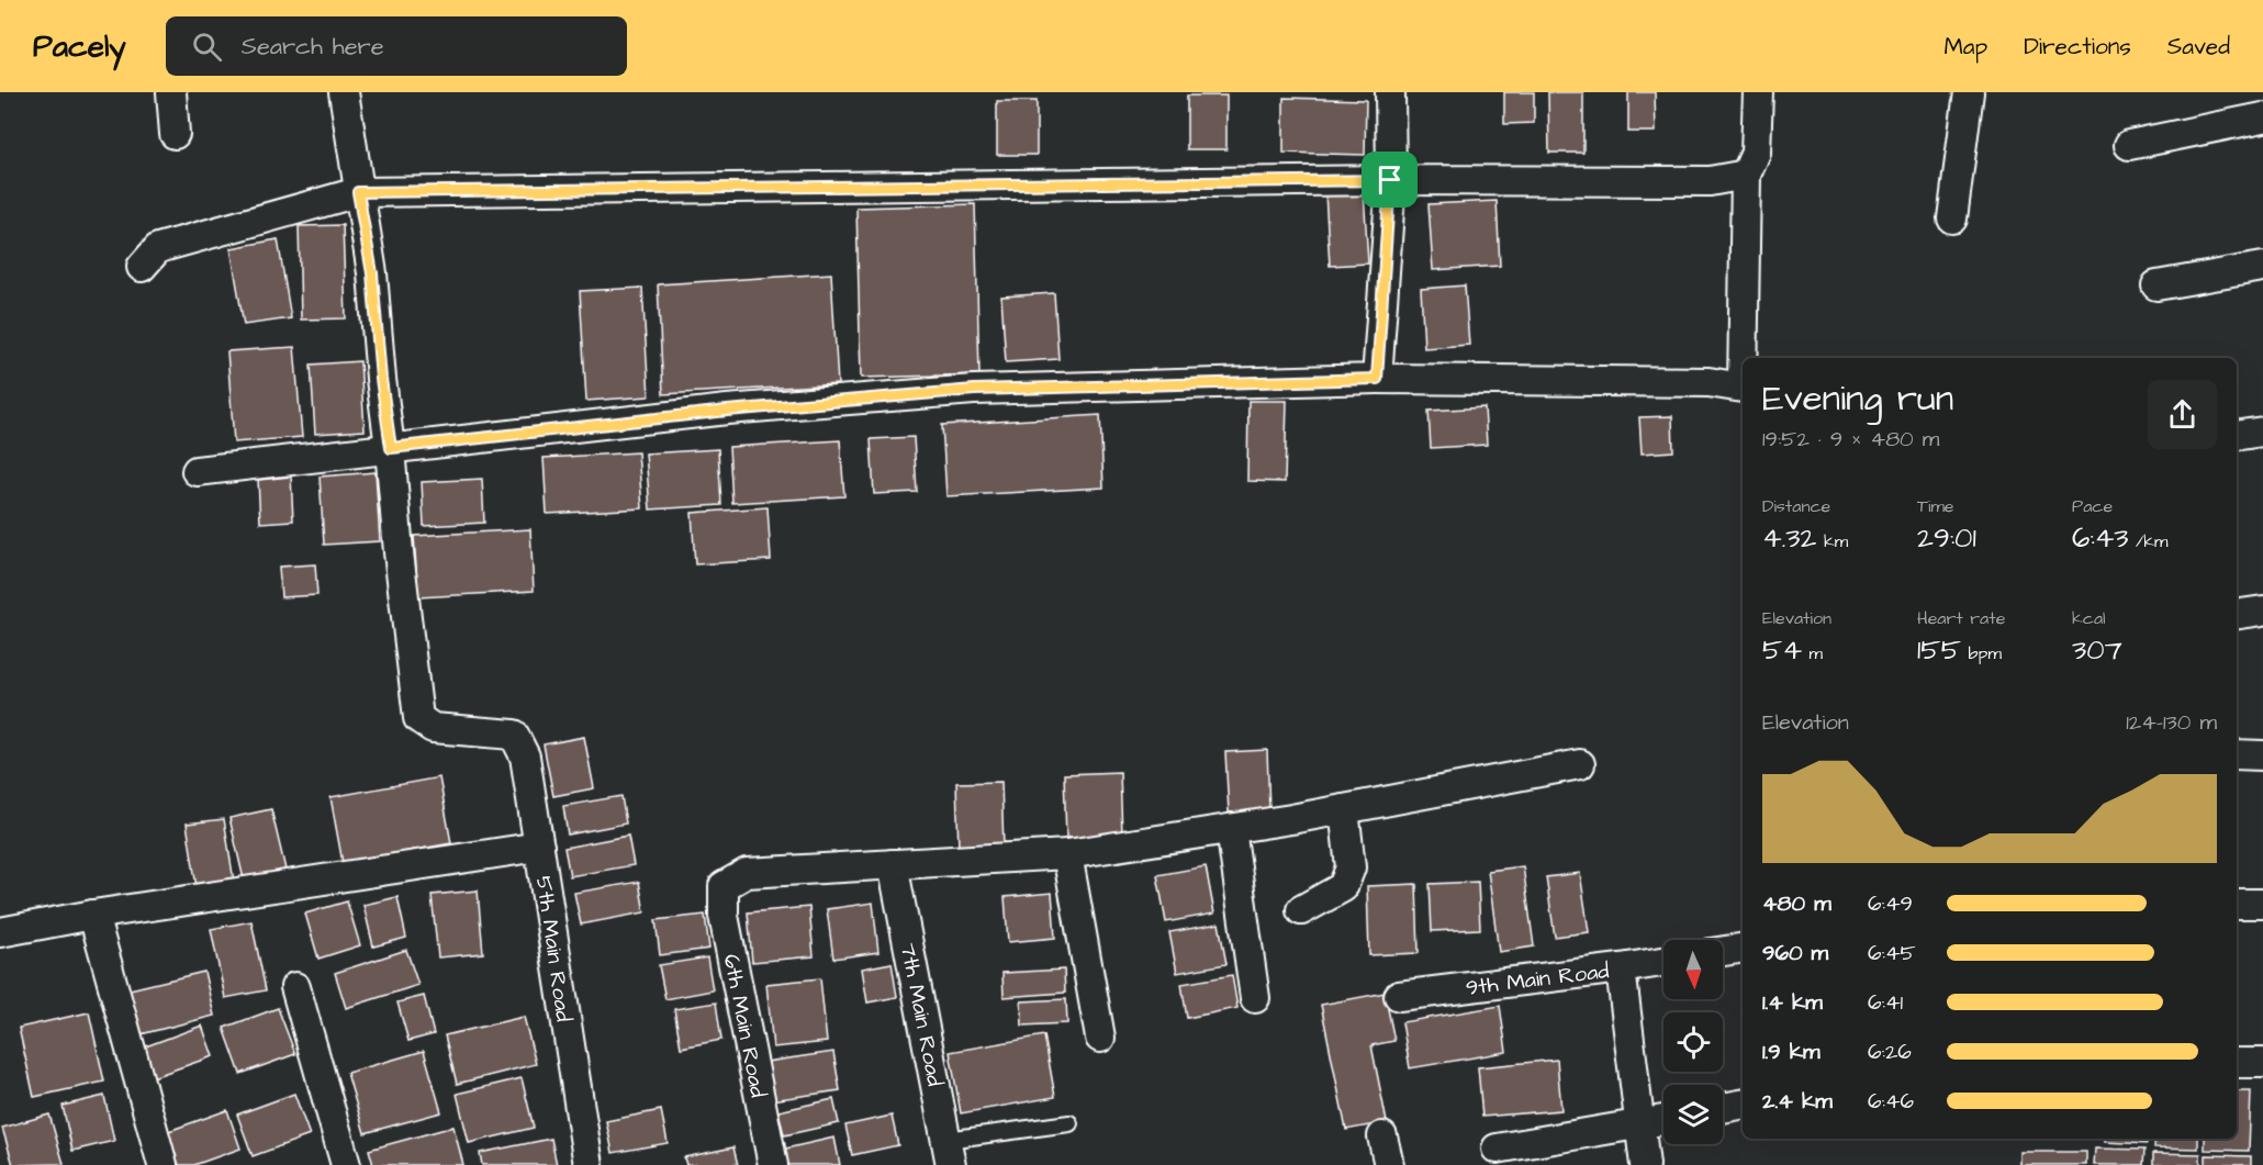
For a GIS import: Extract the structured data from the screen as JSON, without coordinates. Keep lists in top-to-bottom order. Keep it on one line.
{"streets":{"street":["5th Main Road","9th Main Road","7th Main Road","6th Main Road"]},"crossings":[["7th Main Road","6th Main Road"]],"north":"bottom","page":{"header":"Pacely","search":"Search here","nav":["Map","Directions","Saved"],"heading":["Evening run","19:52 · 9 × 480 m"],"stats":[["Distance","4.32 km"],["Time","29:01"],["Pace","6:43 /km"],["Elevation","54 m"],["Heart rate","155 bpm"],["kcal","307"]],"chart":["Elevation","124–130 m"],"list":[{"name":"480 m","note":"6:49"},{"name":"960 m","note":"6:45"},{"name":"1.4 km","note":"6:41"},{"name":"1.9 km","note":"6:26"},{"name":"2.4 km","note":"6:46"}]}}
